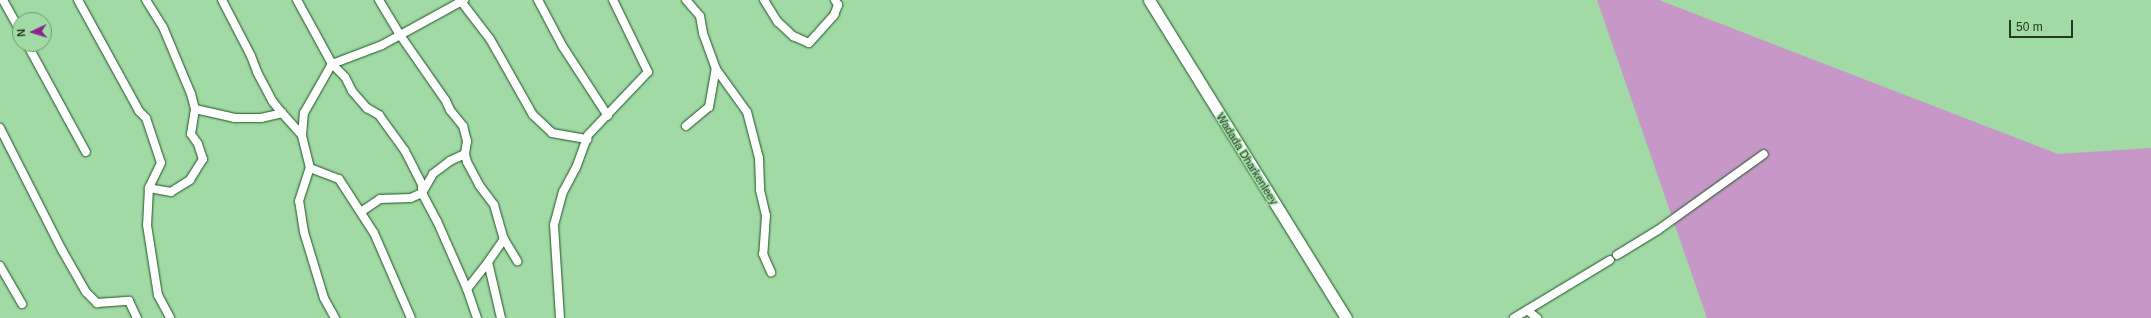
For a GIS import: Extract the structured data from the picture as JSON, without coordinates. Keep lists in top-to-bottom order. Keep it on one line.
{"streets":{"main road":["Wadada Dharkenleey"]},"scale_bar":"50 m","north":"left"}
